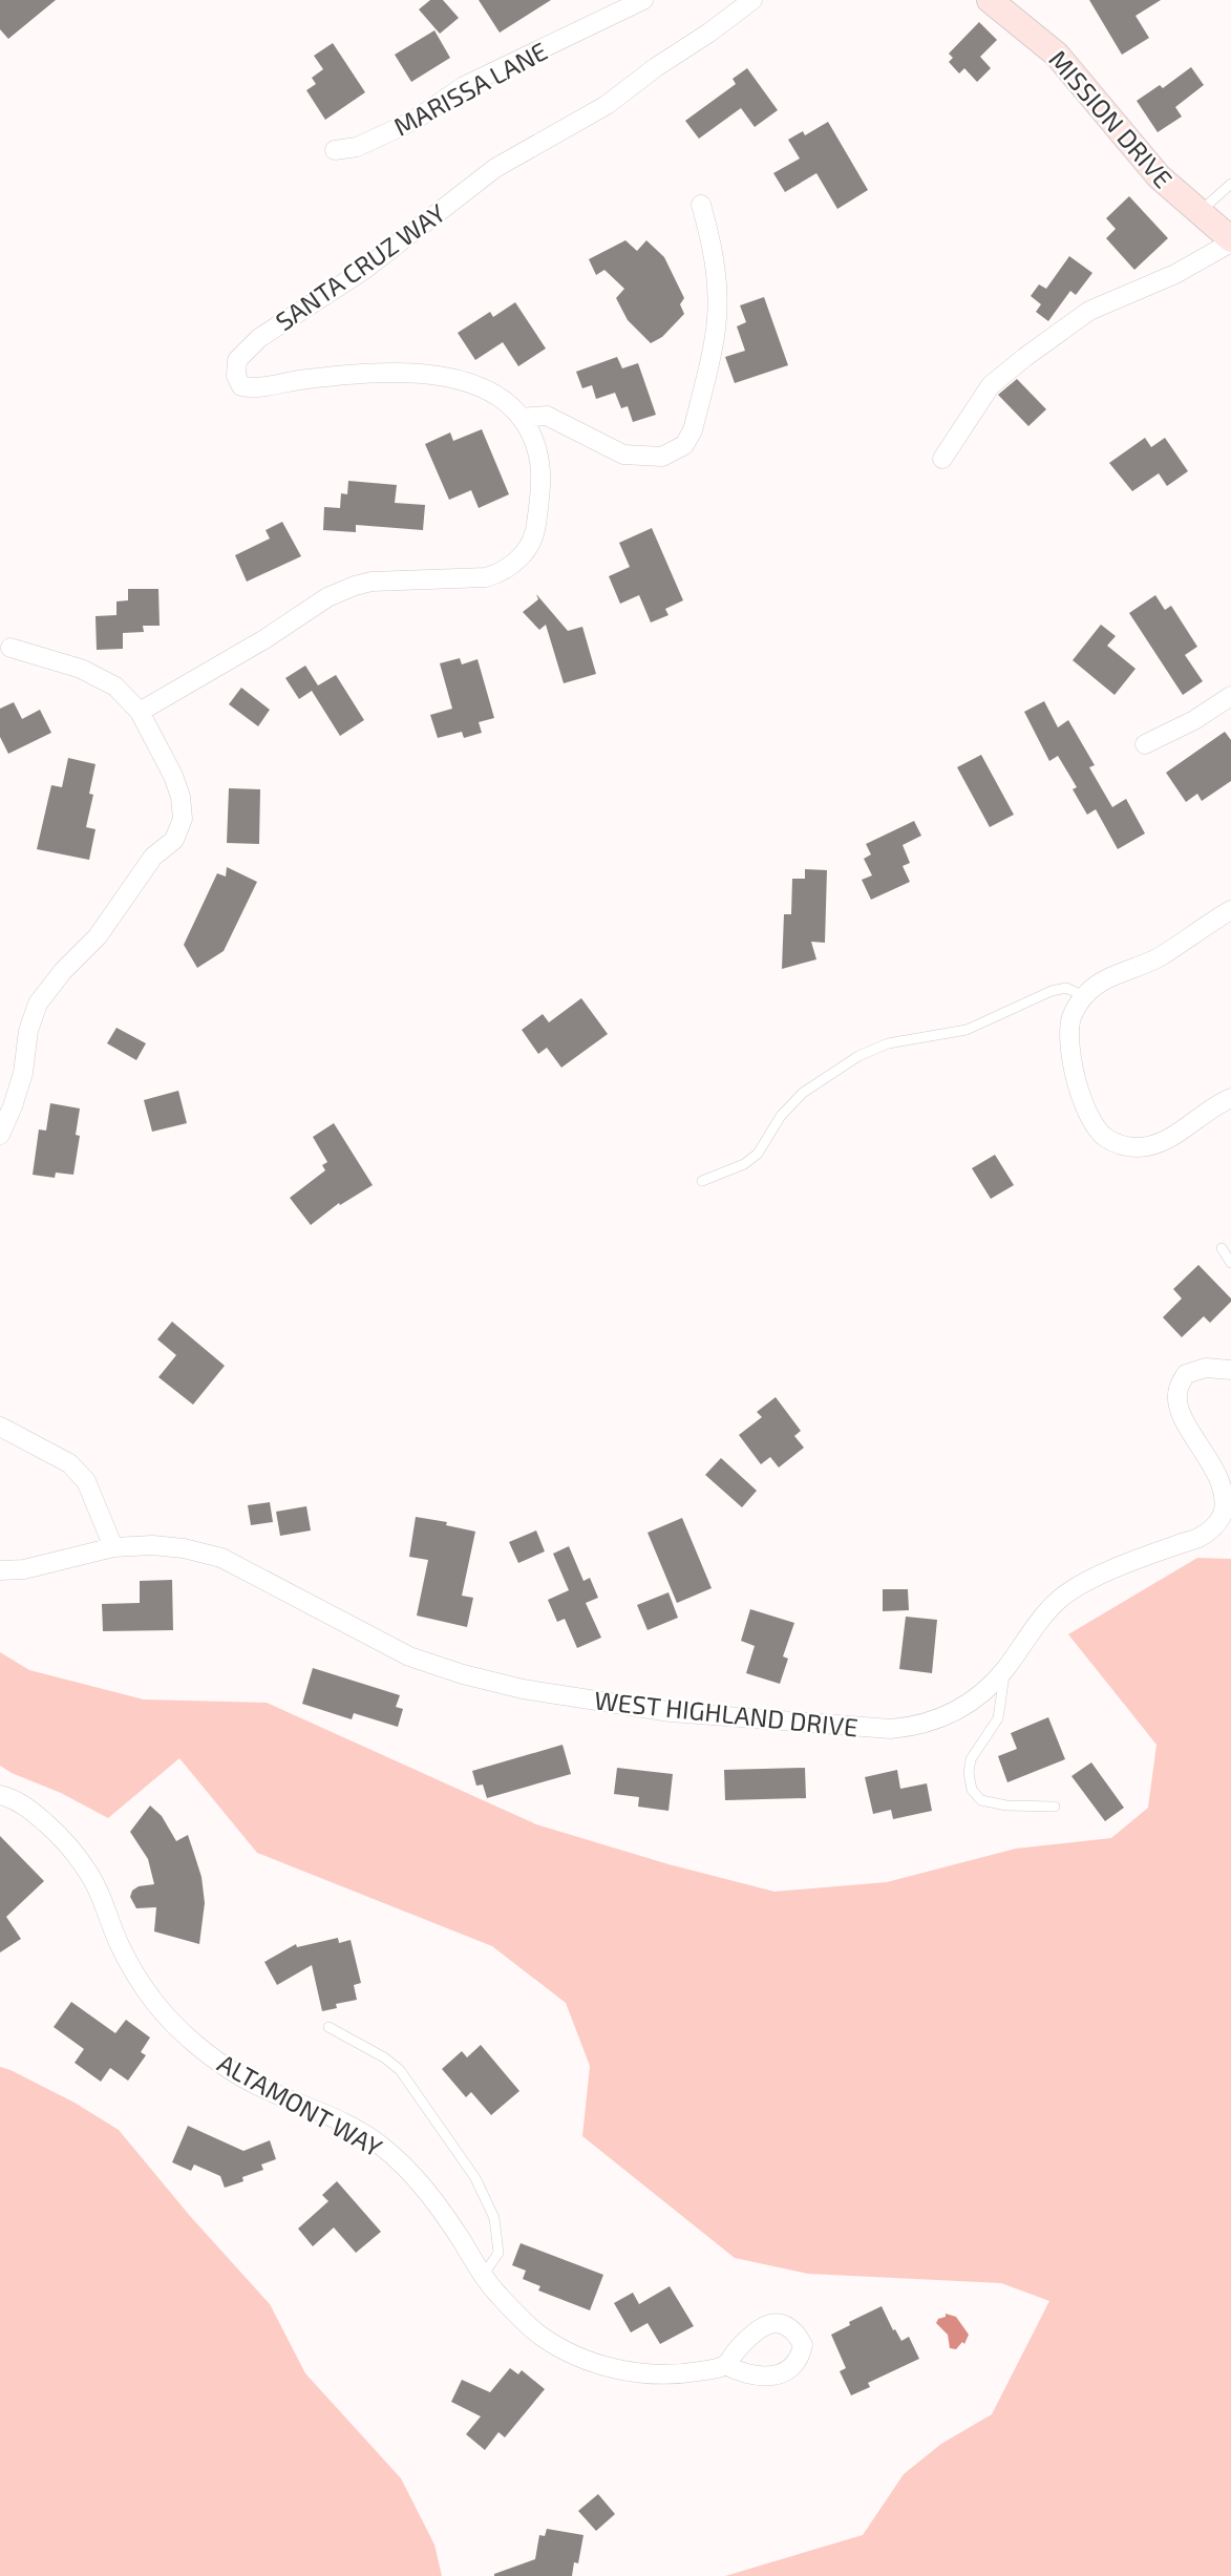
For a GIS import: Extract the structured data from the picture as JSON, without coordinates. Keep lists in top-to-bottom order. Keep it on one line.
{"streets":{"street":["MARISSA LANE","MISSION DRIVE","SANTA CRUZ WAY","WEST HIGHLAND DRIVE","ALTAMONT WAY"]}}
